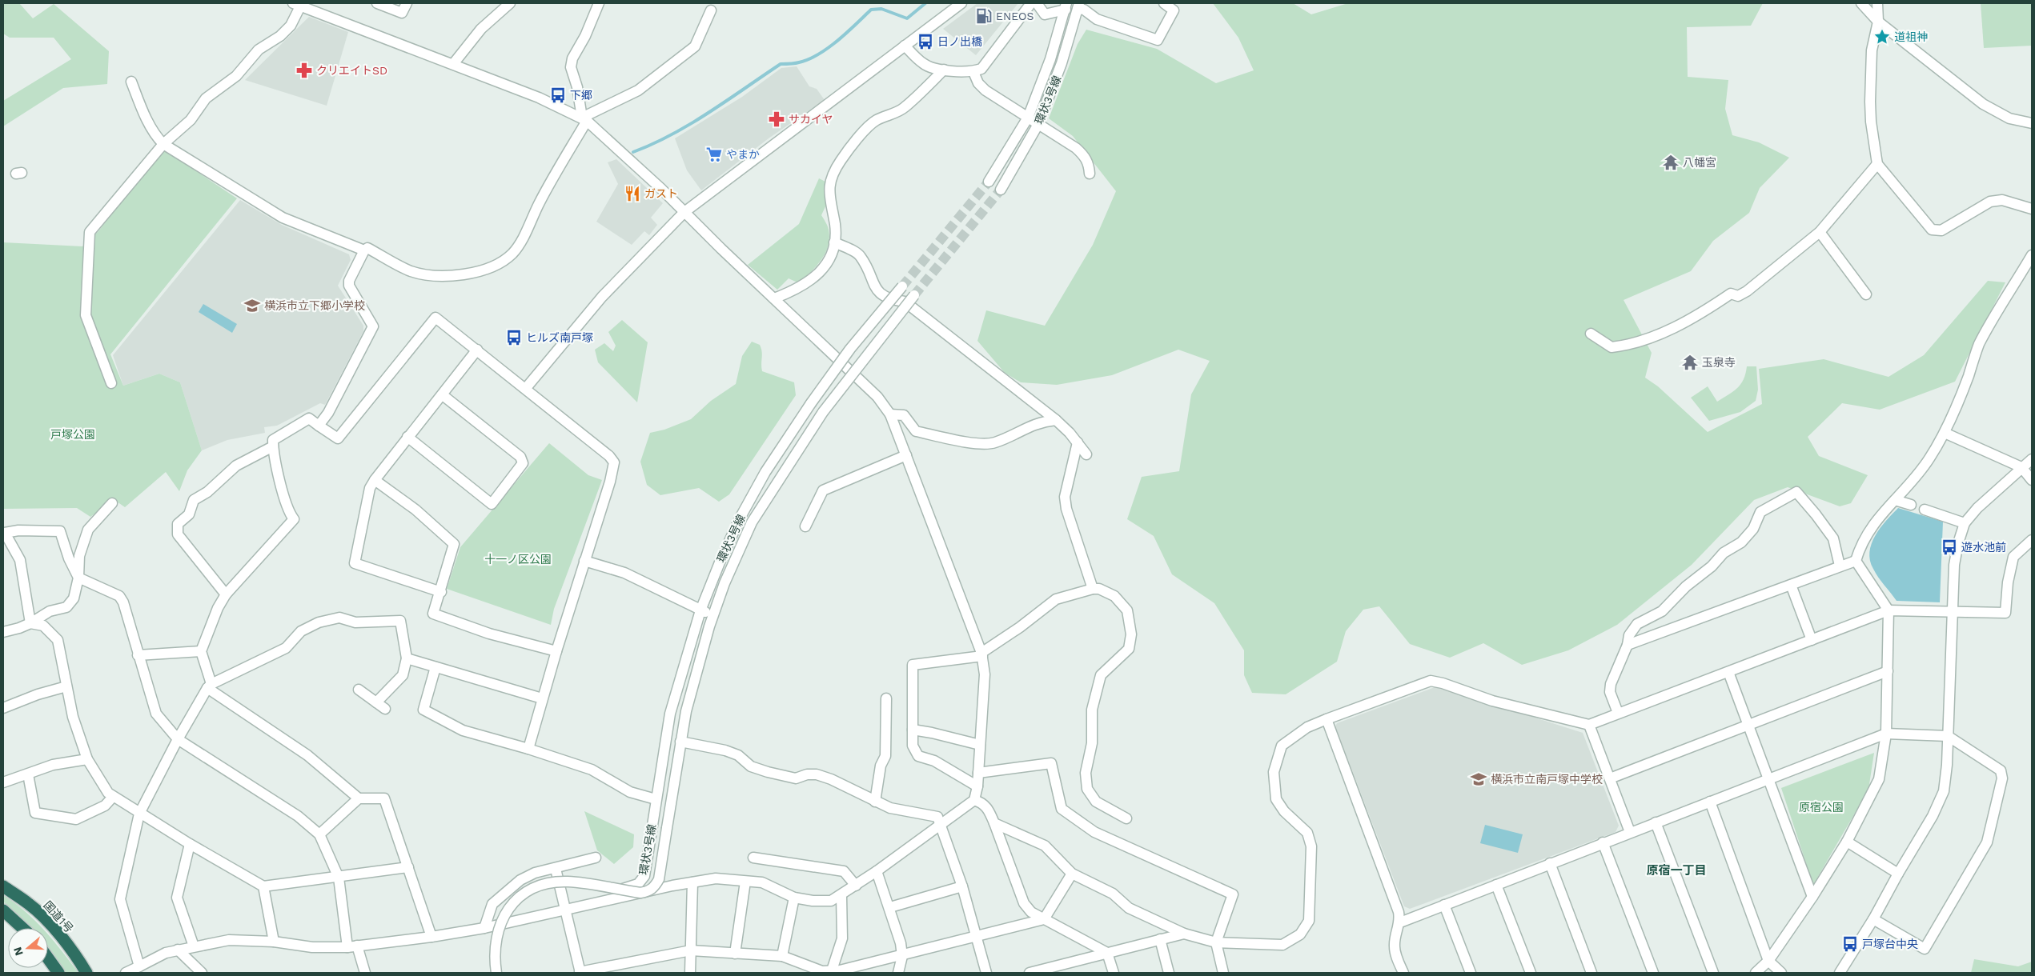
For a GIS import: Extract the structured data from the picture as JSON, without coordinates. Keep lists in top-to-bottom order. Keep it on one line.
{"streets":{"highway":["国道1号"],"street":["環状3号線"]},"districts":["原宿一丁目"],"parks":["戸塚公園","十一ノ区公園","原宿公園"],"places":{"fuel station":["ENEOS"],"place":["道祖神"],"bus stop":["日ノ出橋","下郷","ヒルズ南戸塚","遊水池前","戸塚台中央"],"pharmacy":["クリエイトSD","サカイヤ"],"supermarket":["やまか"],"temple":["八幡宮","玉泉寺"],"restaurant":["ガスト"],"school or university":["横浜市立下郷小学校","横浜市立南戸塚中学校"]},"north":"left"}
